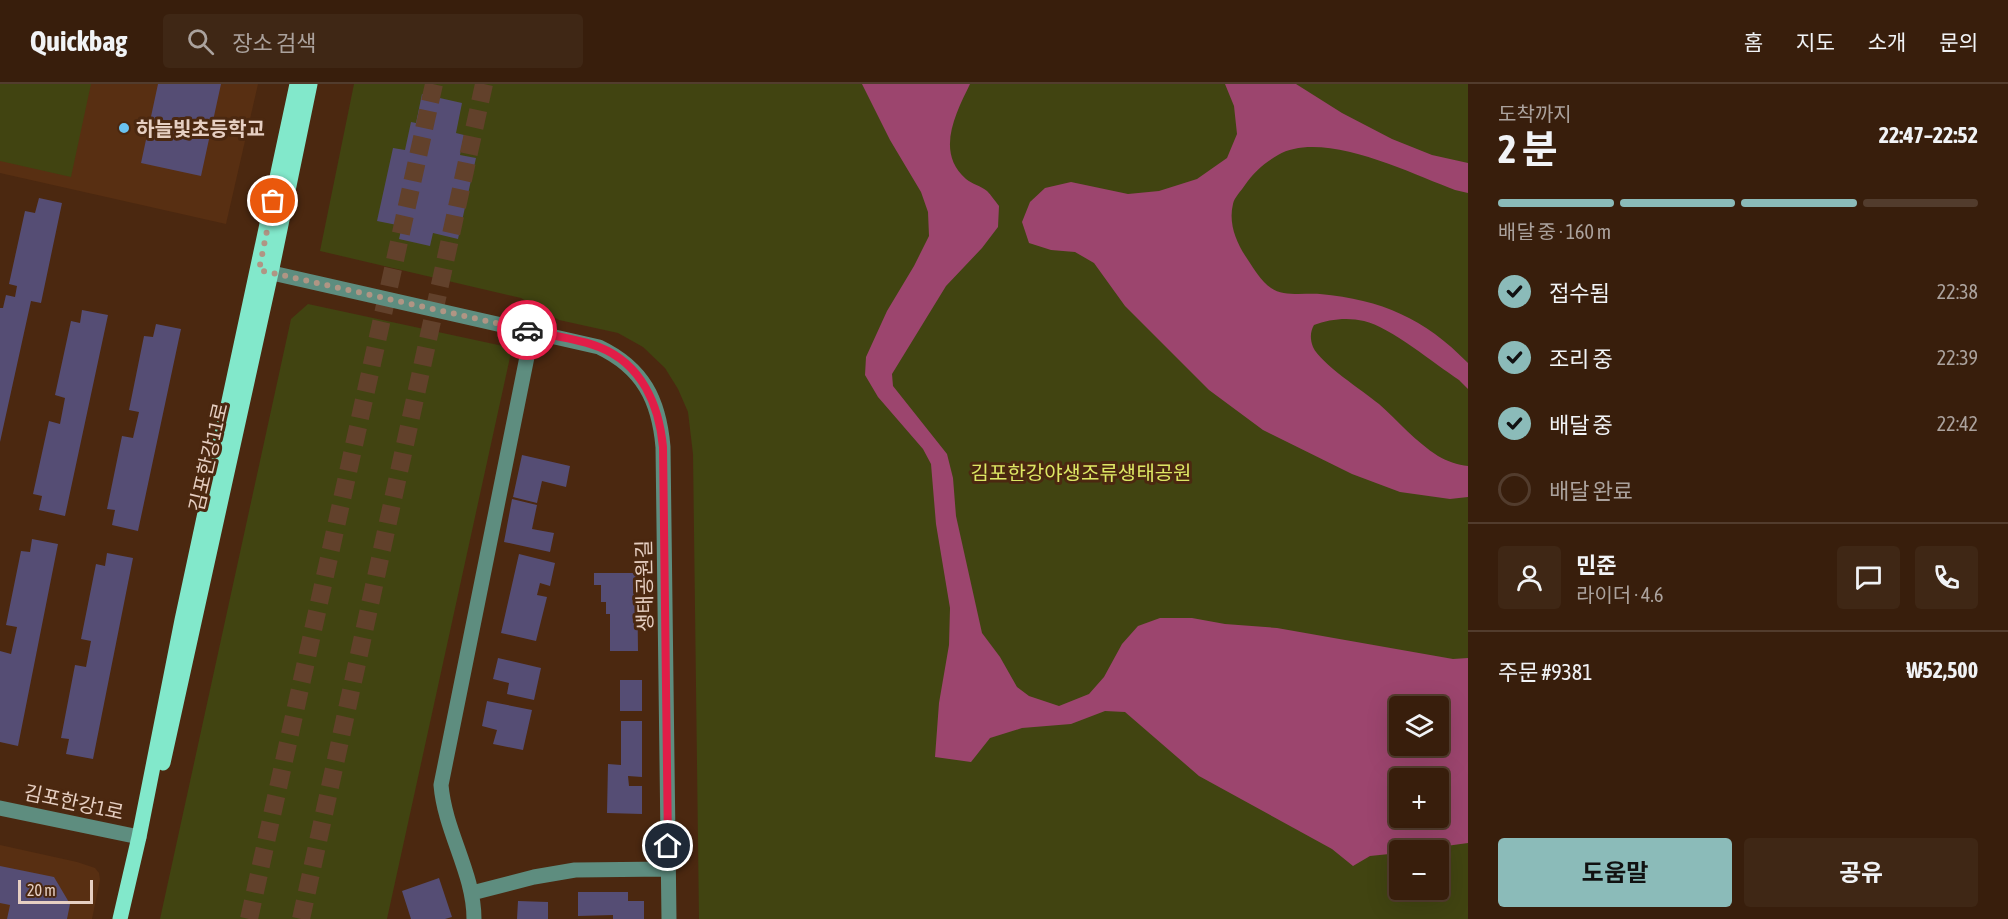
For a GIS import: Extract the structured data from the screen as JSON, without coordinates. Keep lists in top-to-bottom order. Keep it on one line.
{"streets":{"main road":["김포한강11로"],"street":["생태공원길","김포한강1로"]},"crossings":[["김포한강11로","생태공원길"],["김포한강11로","김포한강1로"]],"parks":["김포한강야생조류생태공원"],"places":["하늘빛초등학교"],"scale_bar":"20 m","page":{"header":"Quickbag","search":"장소 검색","nav":["홈","지도","소개","문의"],"heading":["2 분","도착까지","22:47–22:52"],"panel":["민준","라이더 · 4.6","주문 #9381","₩52,500"],"bar":"배달 중 · 160 m","list":[["접수됨","22:38"],["조리 중","22:39"],["배달 중","22:42"],"배달 완료"],"map_buttons":["+","−"],"buttons":["도움말","공유"],"scale":"20 m"}}
